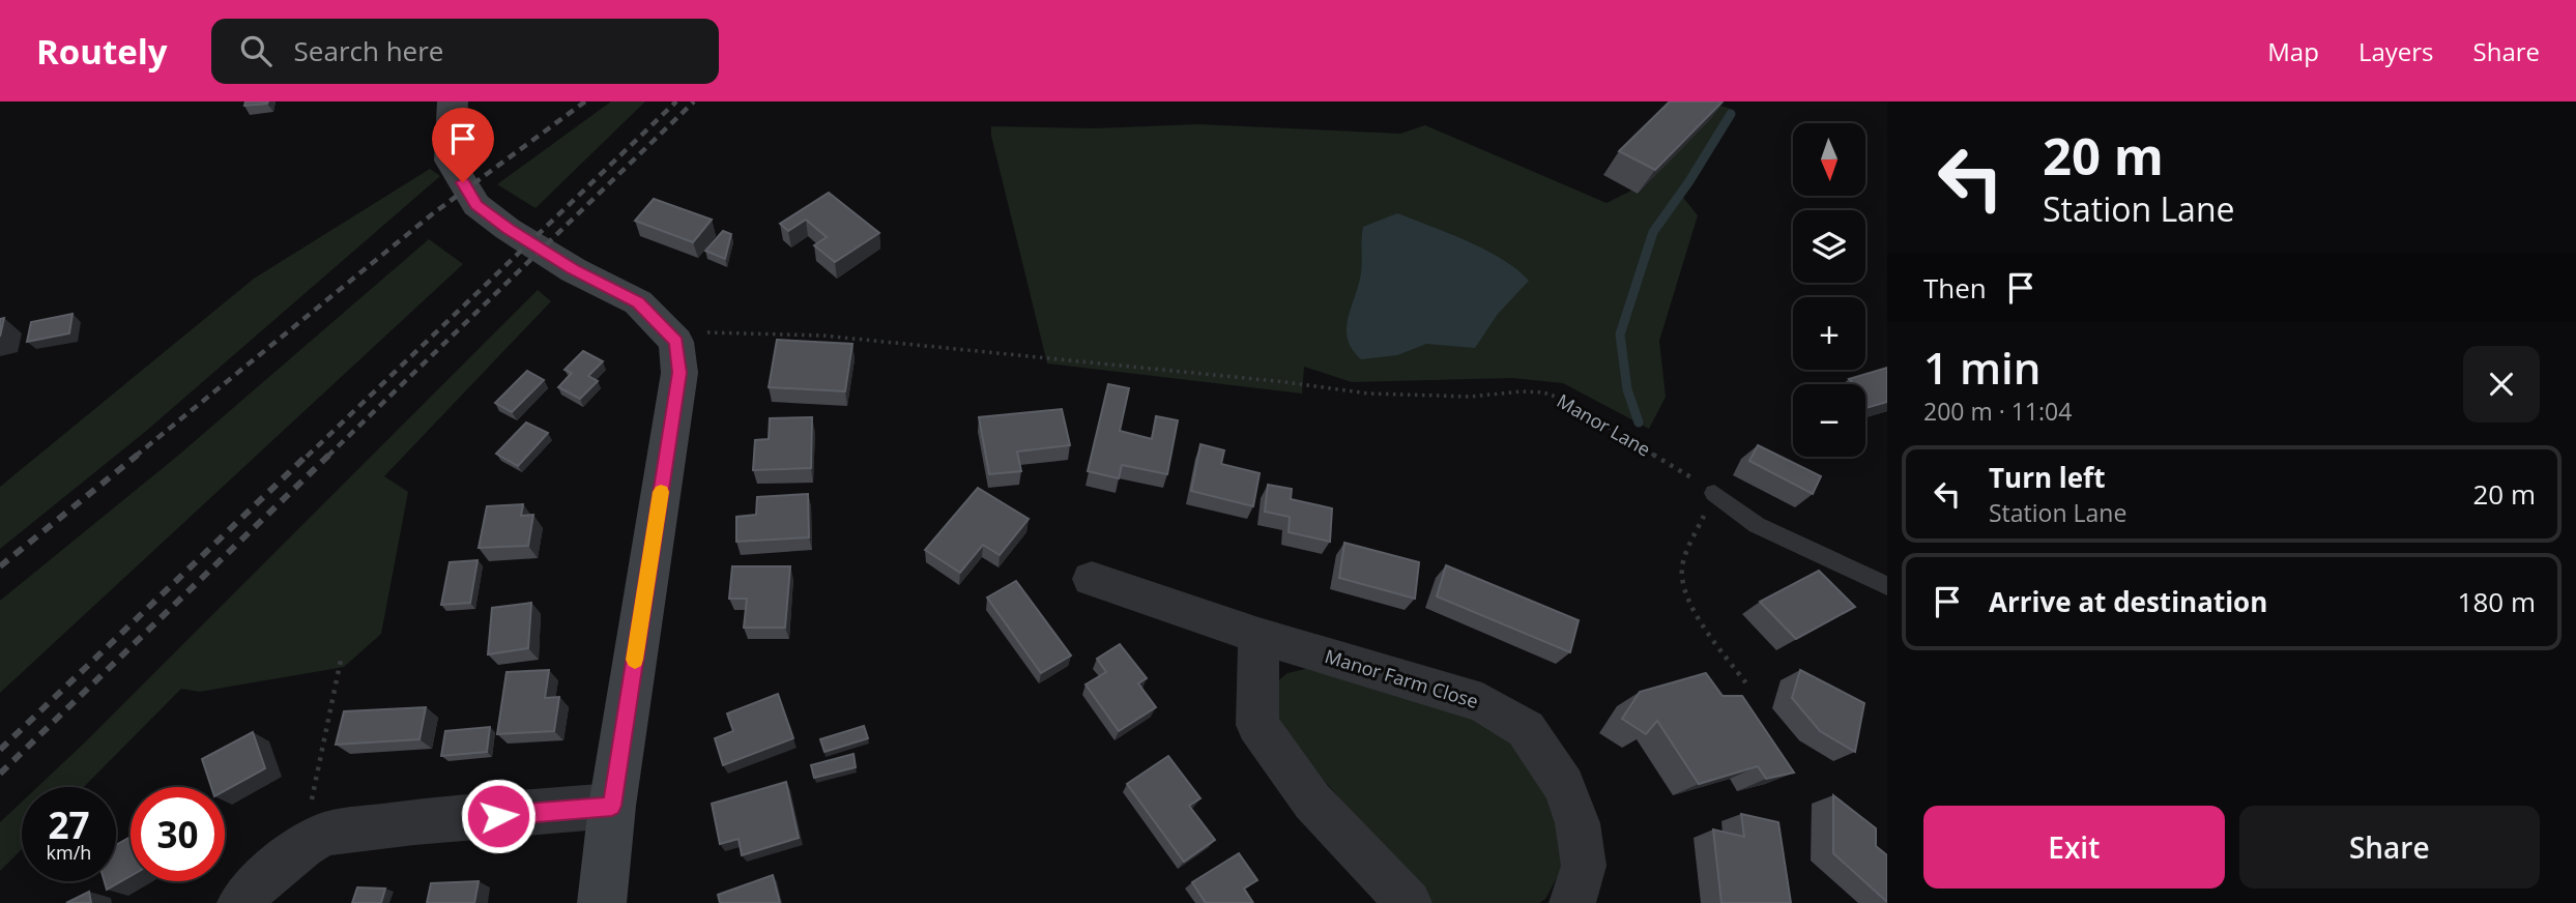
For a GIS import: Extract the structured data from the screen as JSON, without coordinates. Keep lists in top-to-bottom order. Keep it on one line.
{"streets":{"street":["Manor Farm Close"],"path":["Manor Lane"]},"north":"bottom","page":{"header":"Routely","search":"Search here","nav":["Map","Layers","Share"],"turn":["20 m","Station Lane"],"map_buttons":["+","−"],"then":"Then","heading":["1 min","200 m · 11:04"],"list":[{"name":"Turn left","note":"Station Lane","value":"20 m"},{"name":"Arrive at destination","value":"180 m"}],"speed":"27 km/h","limit":"30","buttons":["Exit","Share"]}}
